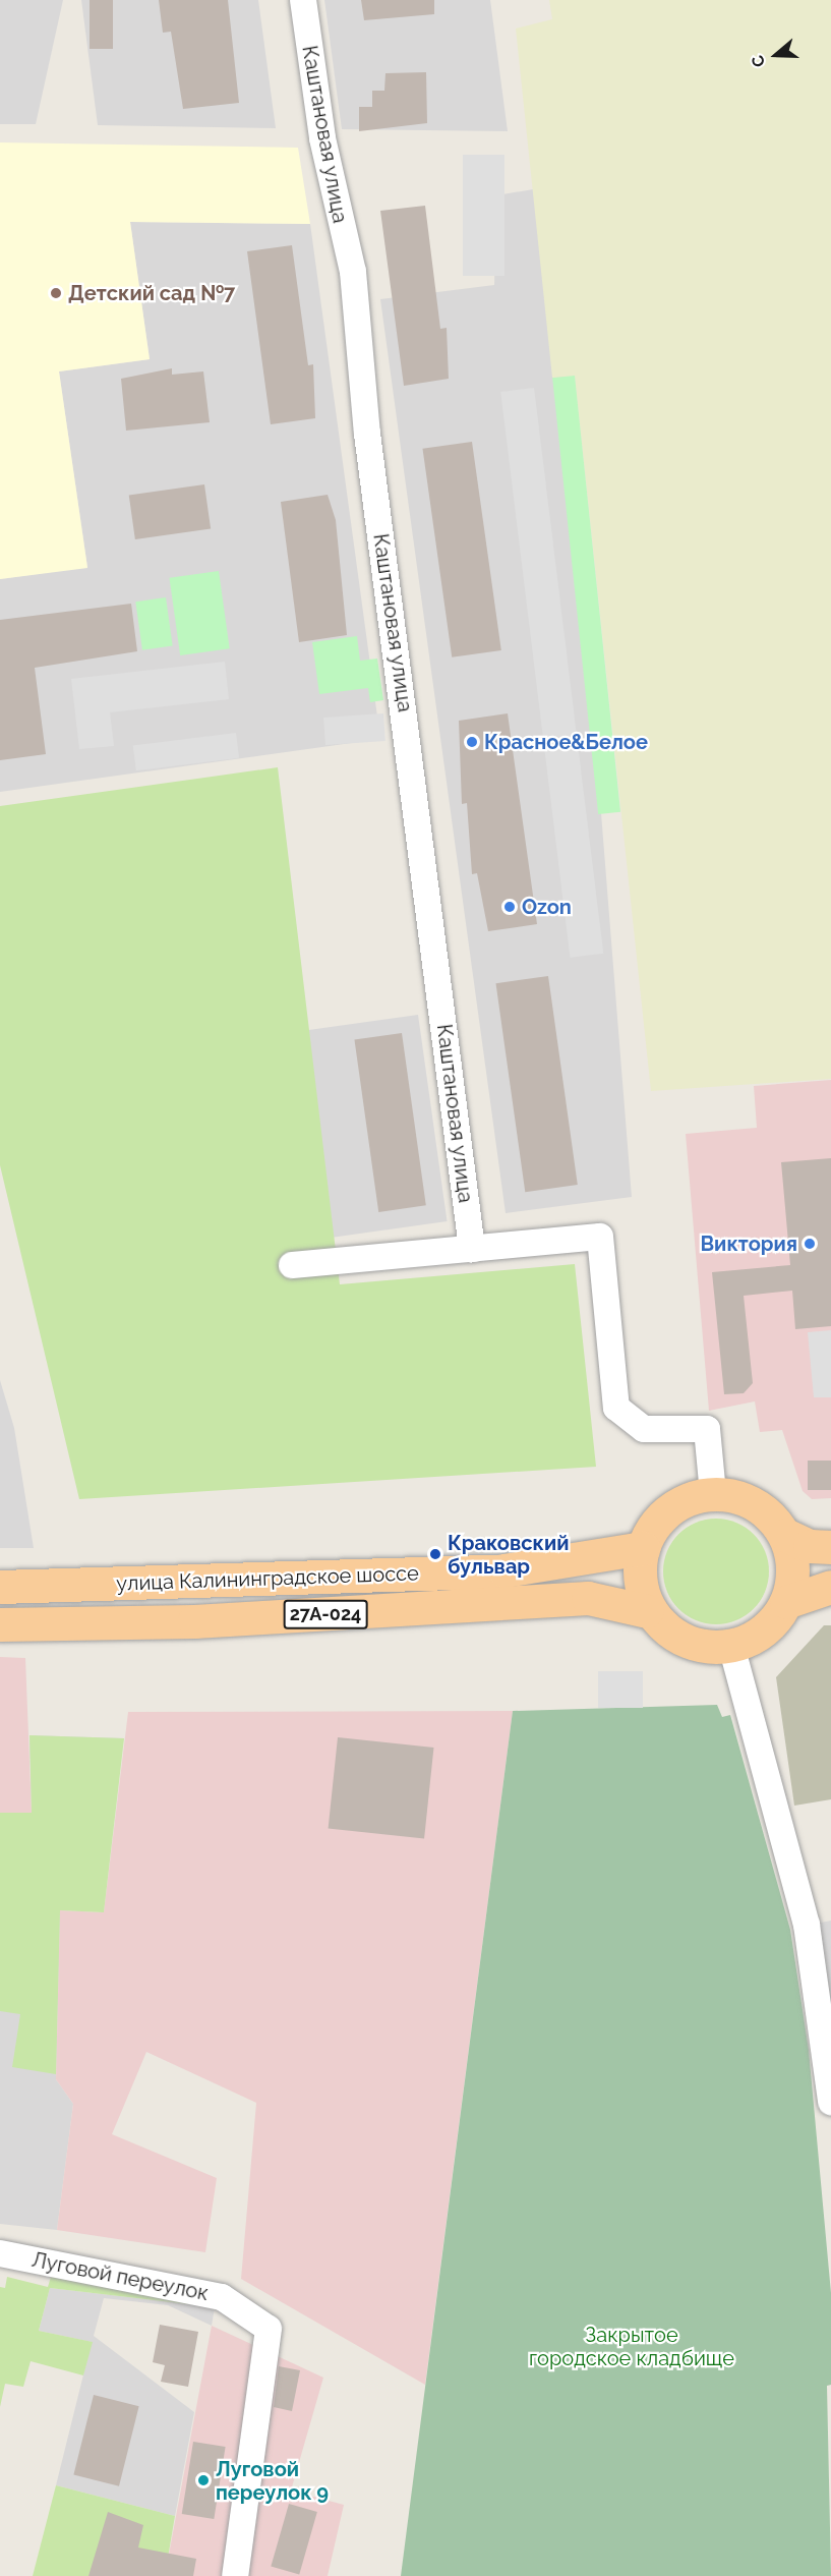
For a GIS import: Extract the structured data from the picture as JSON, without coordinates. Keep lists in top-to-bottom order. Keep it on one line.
{"streets":{"main road":["улица Калининградское шоссе","27А-024"],"street":["Каштановая улица","Луговой переулок"]},"parks":["Закрытое городское кладбище"],"places":["Детский сад №7","Красное&Белое","Ozon","Виктория","Краковский бульвар","Луговой переулок 9"],"north":"left"}
